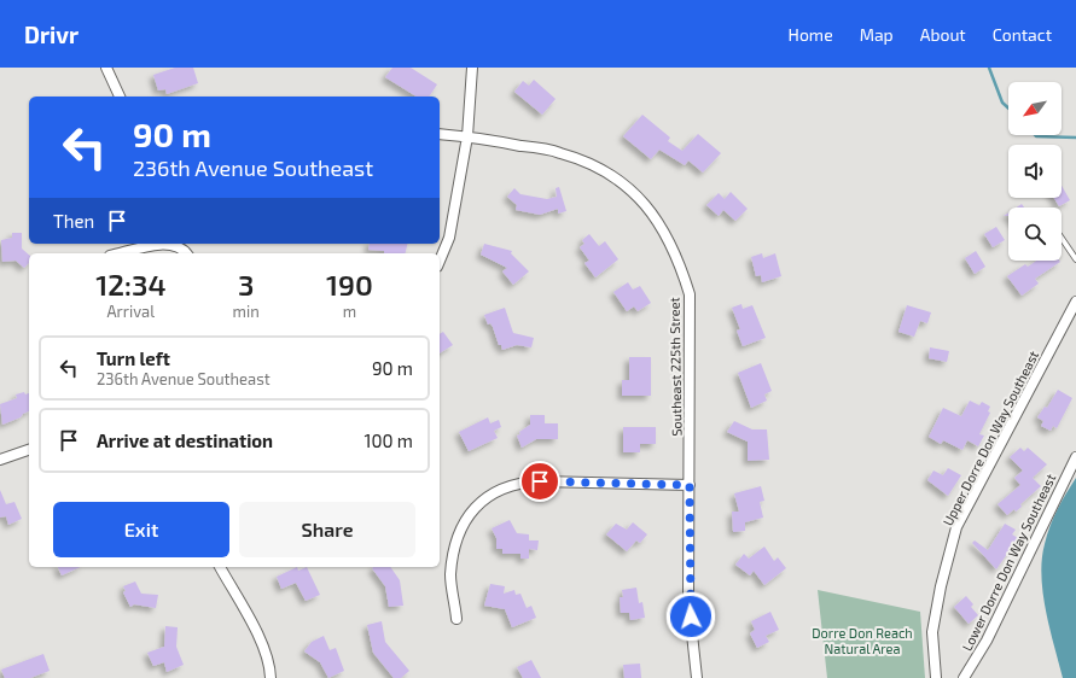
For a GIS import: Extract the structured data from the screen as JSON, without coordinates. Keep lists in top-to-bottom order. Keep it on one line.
{"streets":{"street":["Southeast 225th Street","Upper Dorre Don Way Southeast","Lower Dorre Don Way Southeast"]},"parks":["Dorre Don Reach Natural Area"],"north":"bottom left","page":{"header":"Drivr","nav":["Home","Map","About","Contact"],"turn":["90 m","236th Avenue Southeast"],"then":"Then","eta":["12:34","Arrival","3","min","190","m"],"list":[{"name":"Turn left","note":"236th Avenue Southeast","value":"90 m"},{"name":"Arrive at destination","value":"100 m"}],"buttons":["Exit","Share"]}}
